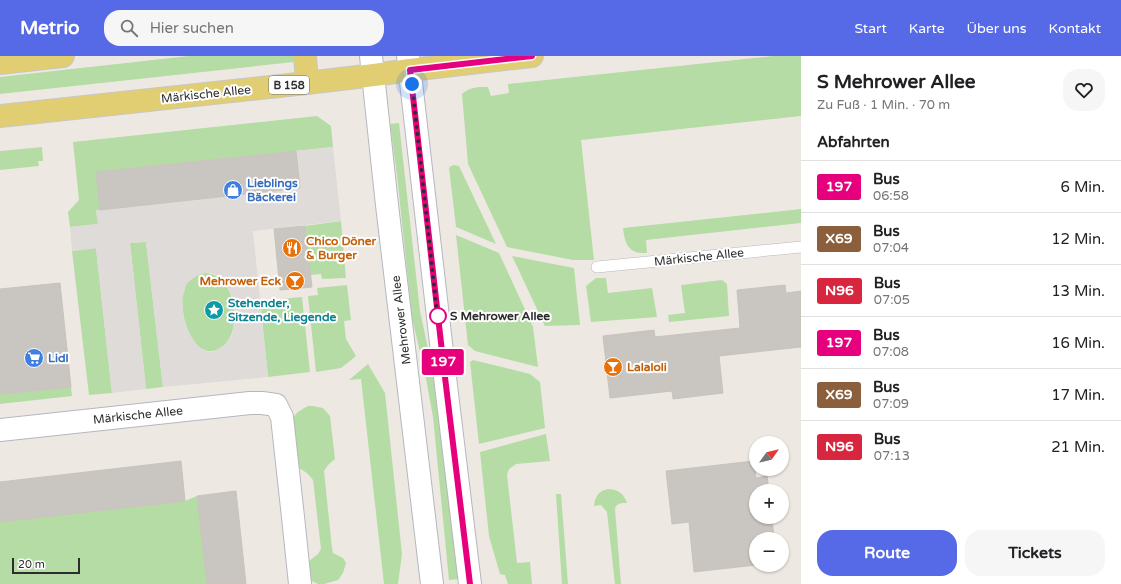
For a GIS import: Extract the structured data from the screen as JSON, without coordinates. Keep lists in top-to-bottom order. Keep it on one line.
{"streets":{"main road":["B 158","Märkische Allee","Mehrower Allee"]},"crossings":[["Märkische Allee","Mehrower Allee"]],"places":{"shop":["Lieblings Bäckerei"],"restaurant":["Chico Döner & Burger"],"bar":["Mehrower Eck","Lalaloli"],"place":["Stehender, Sitzende, Liegende"],"other":["S Mehrower Allee"],"supermarket":["Lidl"]},"lines":["bus line 197"],"scale_bar":"20 m","north":"top right","page":{"header":"Metrio","search":"Hier suchen","nav":["Start","Karte","Über uns","Kontakt"],"on_map":"197","heading":[["S Mehrower Allee","Zu Fuß · 1 Min. · 70 m"],"Abfahrten"],"list":[{"mark":"197","name":"Bus","note":"06:58","value":"6 Min."},{"mark":"X69","name":"Bus","note":"07:04","value":"12 Min."},{"mark":"N96","name":"Bus","note":"07:05","value":"13 Min."},{"mark":"197","name":"Bus","note":"07:08","value":"16 Min."},{"mark":"X69","name":"Bus","note":"07:09","value":"17 Min."},{"mark":"N96","name":"Bus","note":"07:13","value":"21 Min."}],"map_buttons":["+","−"],"buttons":["Route","Tickets"],"scale":"20 m"}}
